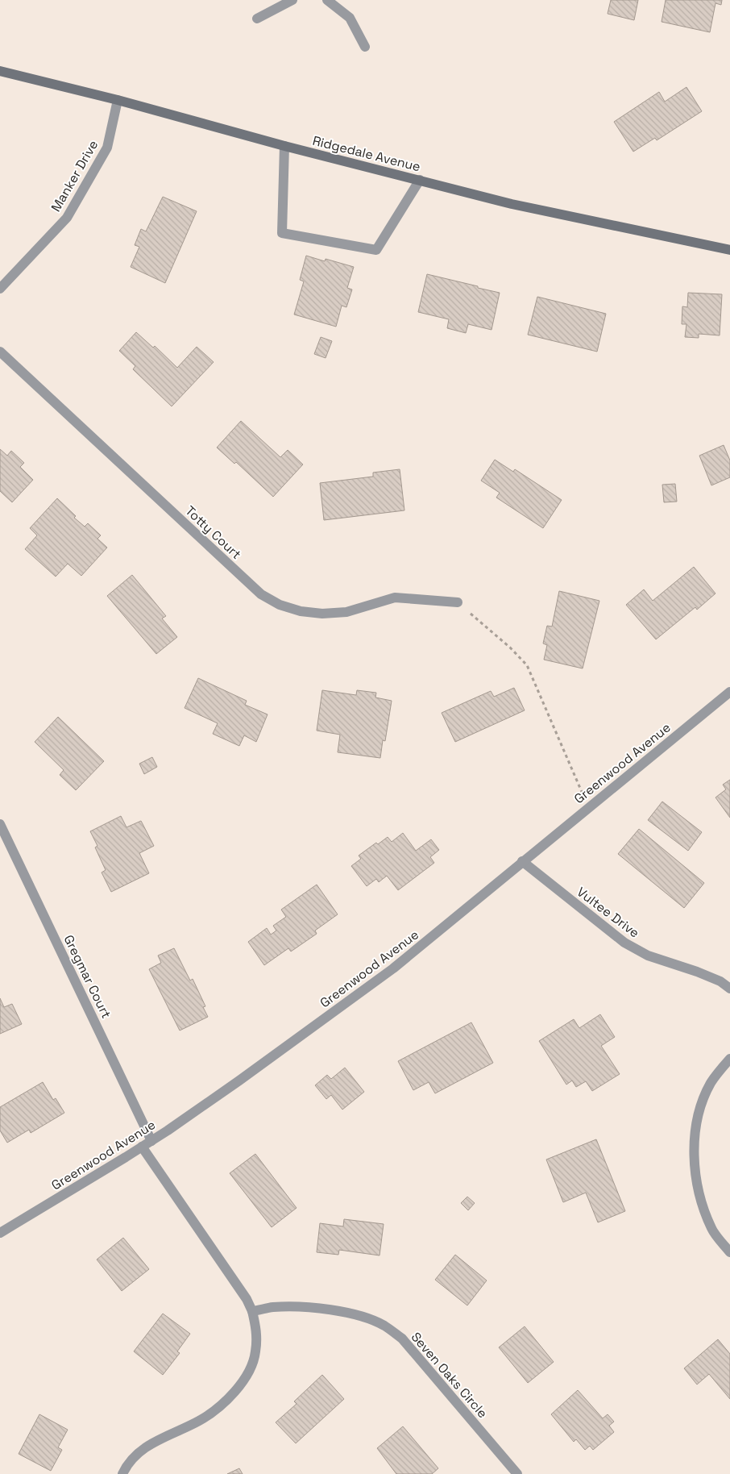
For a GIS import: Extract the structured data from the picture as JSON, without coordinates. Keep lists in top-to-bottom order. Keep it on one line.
{"streets":{"main road":["Ridgedale Avenue"],"street":["Manker Drive","Totty Court","Greenwood Avenue","Vultee Drive","Gregmar Court","Seven Oaks Circle"]},"crossings":[["Ridgedale Avenue","Manker Drive"],["Greenwood Avenue","Vultee Drive"],["Greenwood Avenue","Gregmar Court"]]}
